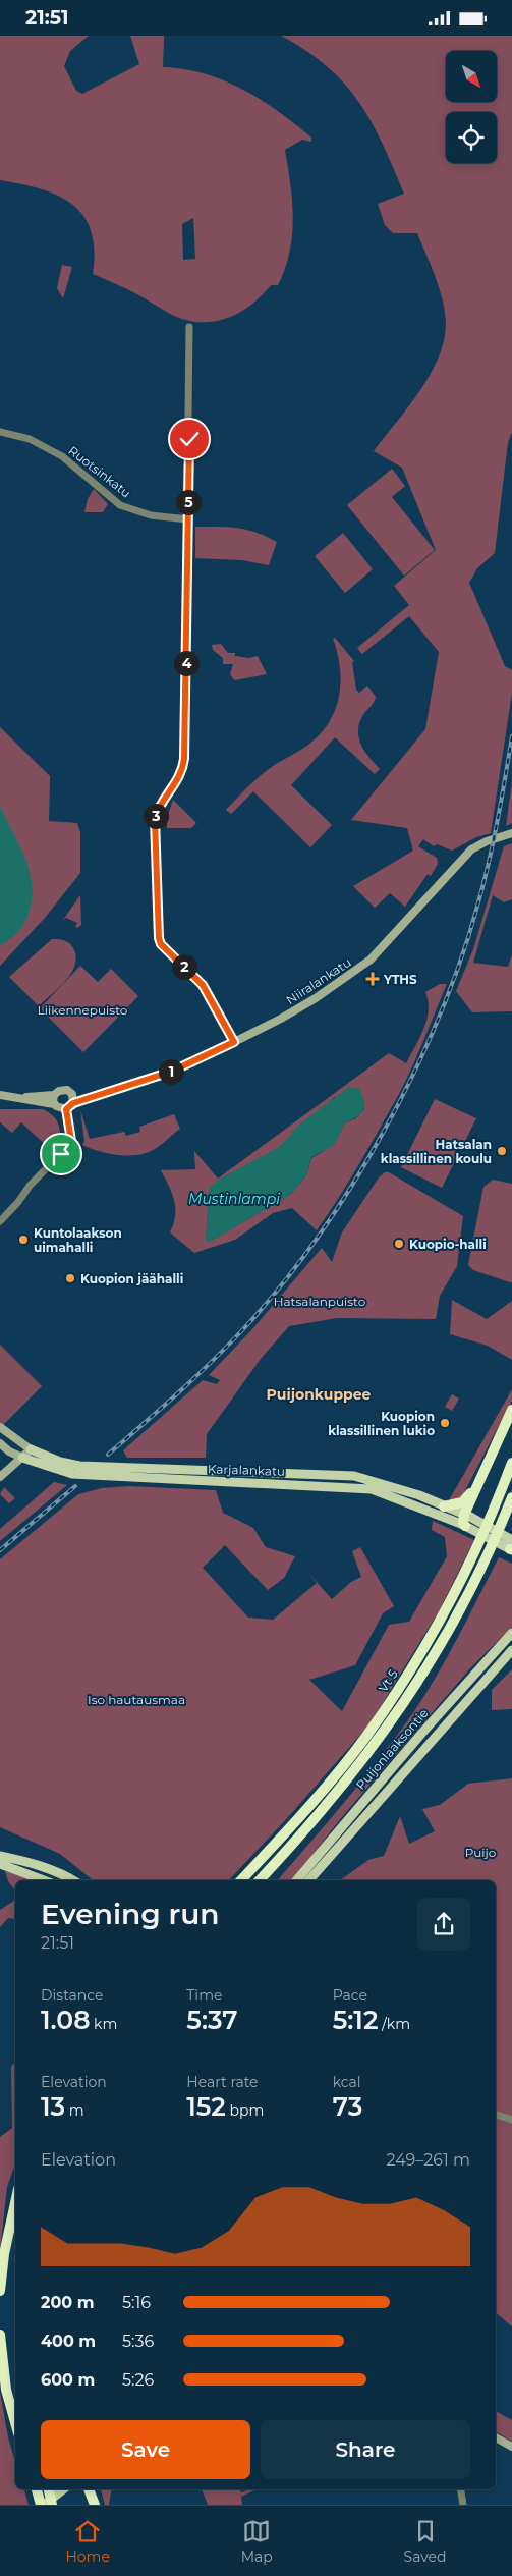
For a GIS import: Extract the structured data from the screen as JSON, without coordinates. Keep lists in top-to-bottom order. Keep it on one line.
{"streets":{"highway":["Vt 5"],"main road":["Niiralankatu","Karjalankatu","Puijonlaaksontie"],"street":["Ruotsinkatu"]},"districts":["Puijonkuppee"],"water":["Mustinlampi"],"parks":["Liikennepuisto","Hatsalanpuisto","Iso hautausmaa","Puijo"],"places":{"health":["YTHS"],"other":["Hatsalan klassillinen koulu","Kuntolaakson uimahalli","Kuopio-halli","Kuopion jäähalli","Kuopion klassillinen lukio"]},"north":"bottom right","page":{"status":"21:51","pins":["5","4","3","2","1"],"heading":["Evening run","21:51"],"stats":[["Distance","1.08 km"],["Time","5:37"],["Pace","5:12 /km"],["Elevation","13 m"],["Heart rate","152 bpm"],["kcal","73"]],"chart":["Elevation","249–261 m"],"list":[{"name":"200 m","note":"5:16"},{"name":"400 m","note":"5:36"},{"name":"600 m","note":"5:26"}],"buttons":["Save","Share"],"tabs":["Home","Map","Saved"]}}
